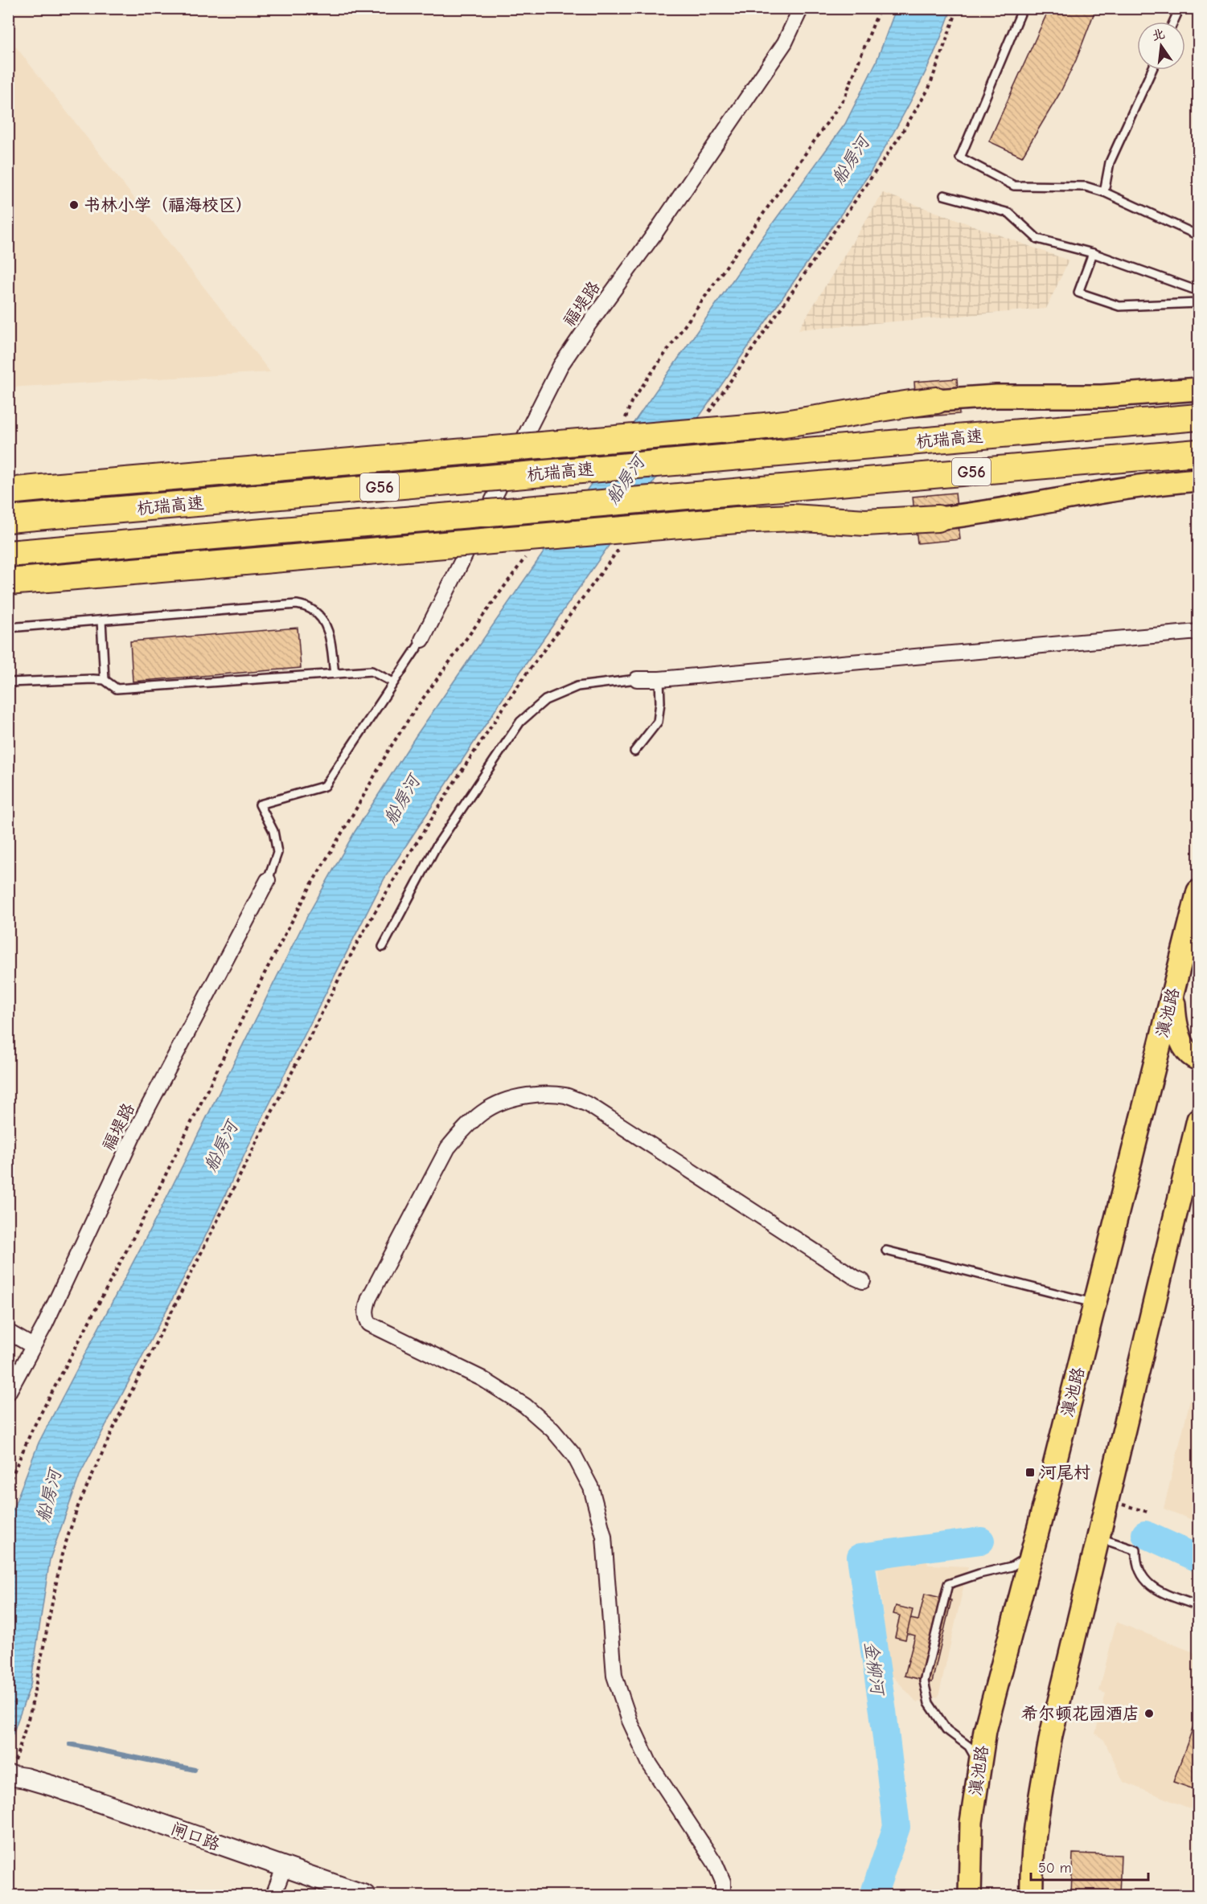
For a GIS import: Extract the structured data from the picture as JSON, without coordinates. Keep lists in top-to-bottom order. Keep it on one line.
{"streets":{"highway":["杭瑞高速","G56"],"main road":["滇池路"],"street":["福堤路","闸口路"]},"water":["船房河","金柳河"],"places":{"other":["书林小学（福海校区）","希尔顿花园酒店"],"transit":["河尾村"]},"scale_bar":"50 m","north":"top"}
